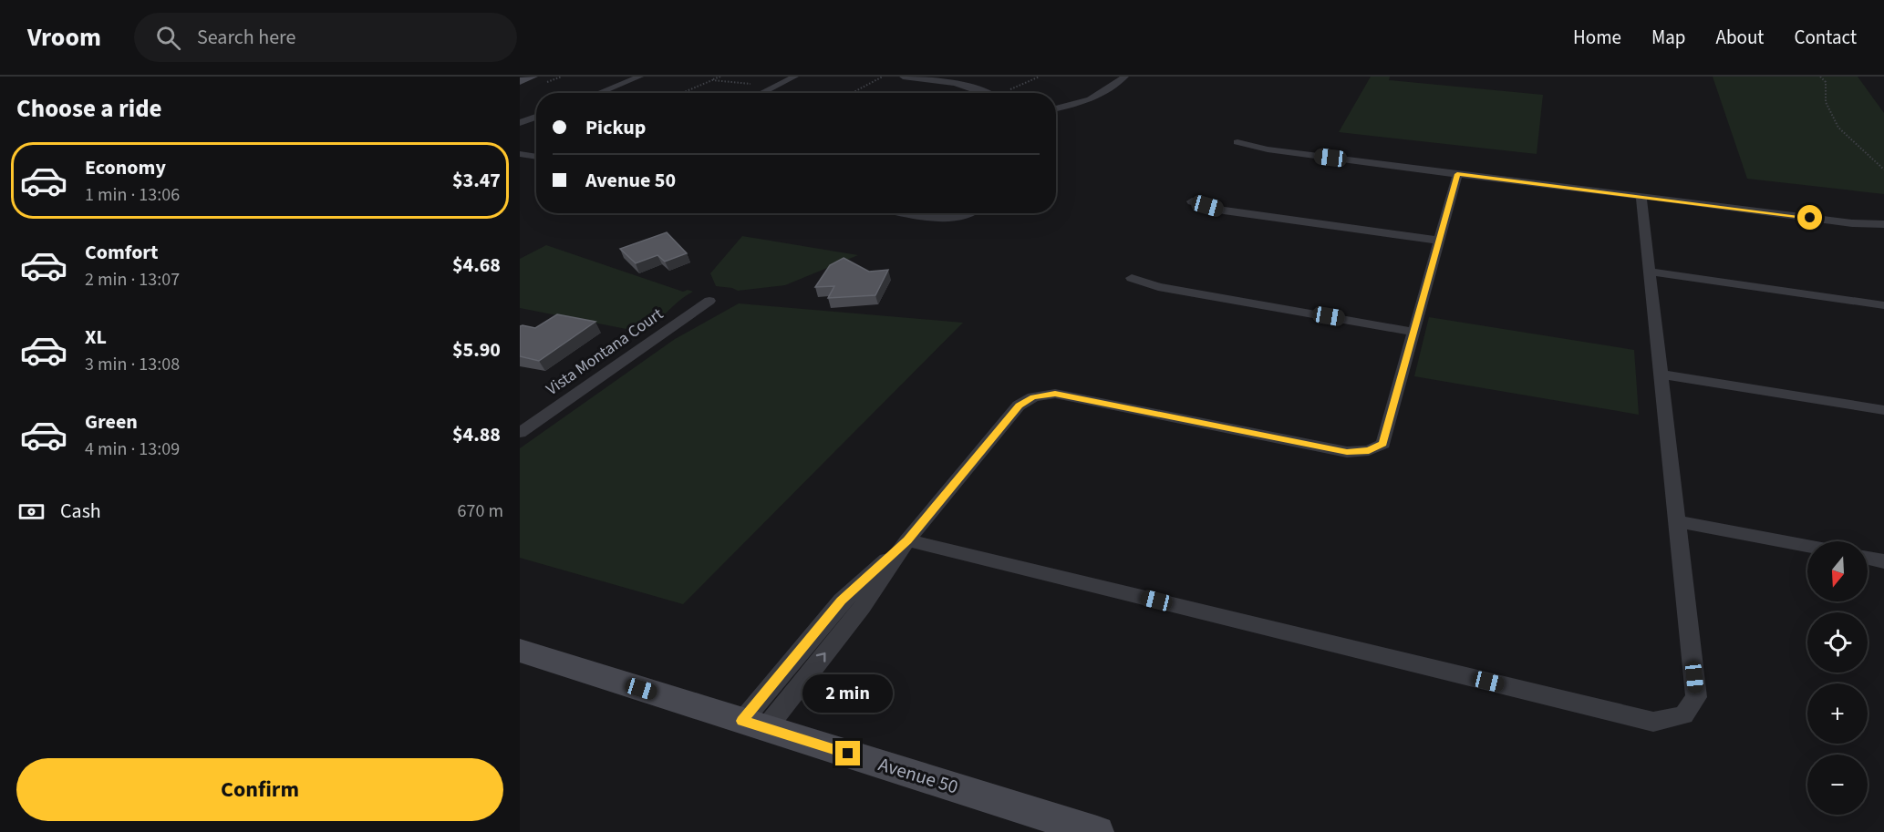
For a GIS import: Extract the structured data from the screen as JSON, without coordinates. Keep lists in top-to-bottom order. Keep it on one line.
{"streets":{"main road":["Avenue 50"],"street":["Vista Montana Court"]},"north":"bottom","page":{"header":"Vroom","search":"Search here","nav":["Home","Map","About","Contact"],"heading":"Choose a ride","banner":["Pickup","Avenue 50"],"list":[{"name":"Economy","note":"1 min · 13:06","value":"$3.47"},{"name":"Comfort","note":"2 min · 13:07","value":"$4.68"},{"name":"XL","note":"3 min · 13:08","value":"$5.90"},{"name":"Green","note":"4 min · 13:09","value":"$4.88"}],"pay":["Cash","670 m"],"map_buttons":["+","−"],"bubble":"2 min","buttons":"Confirm"}}
